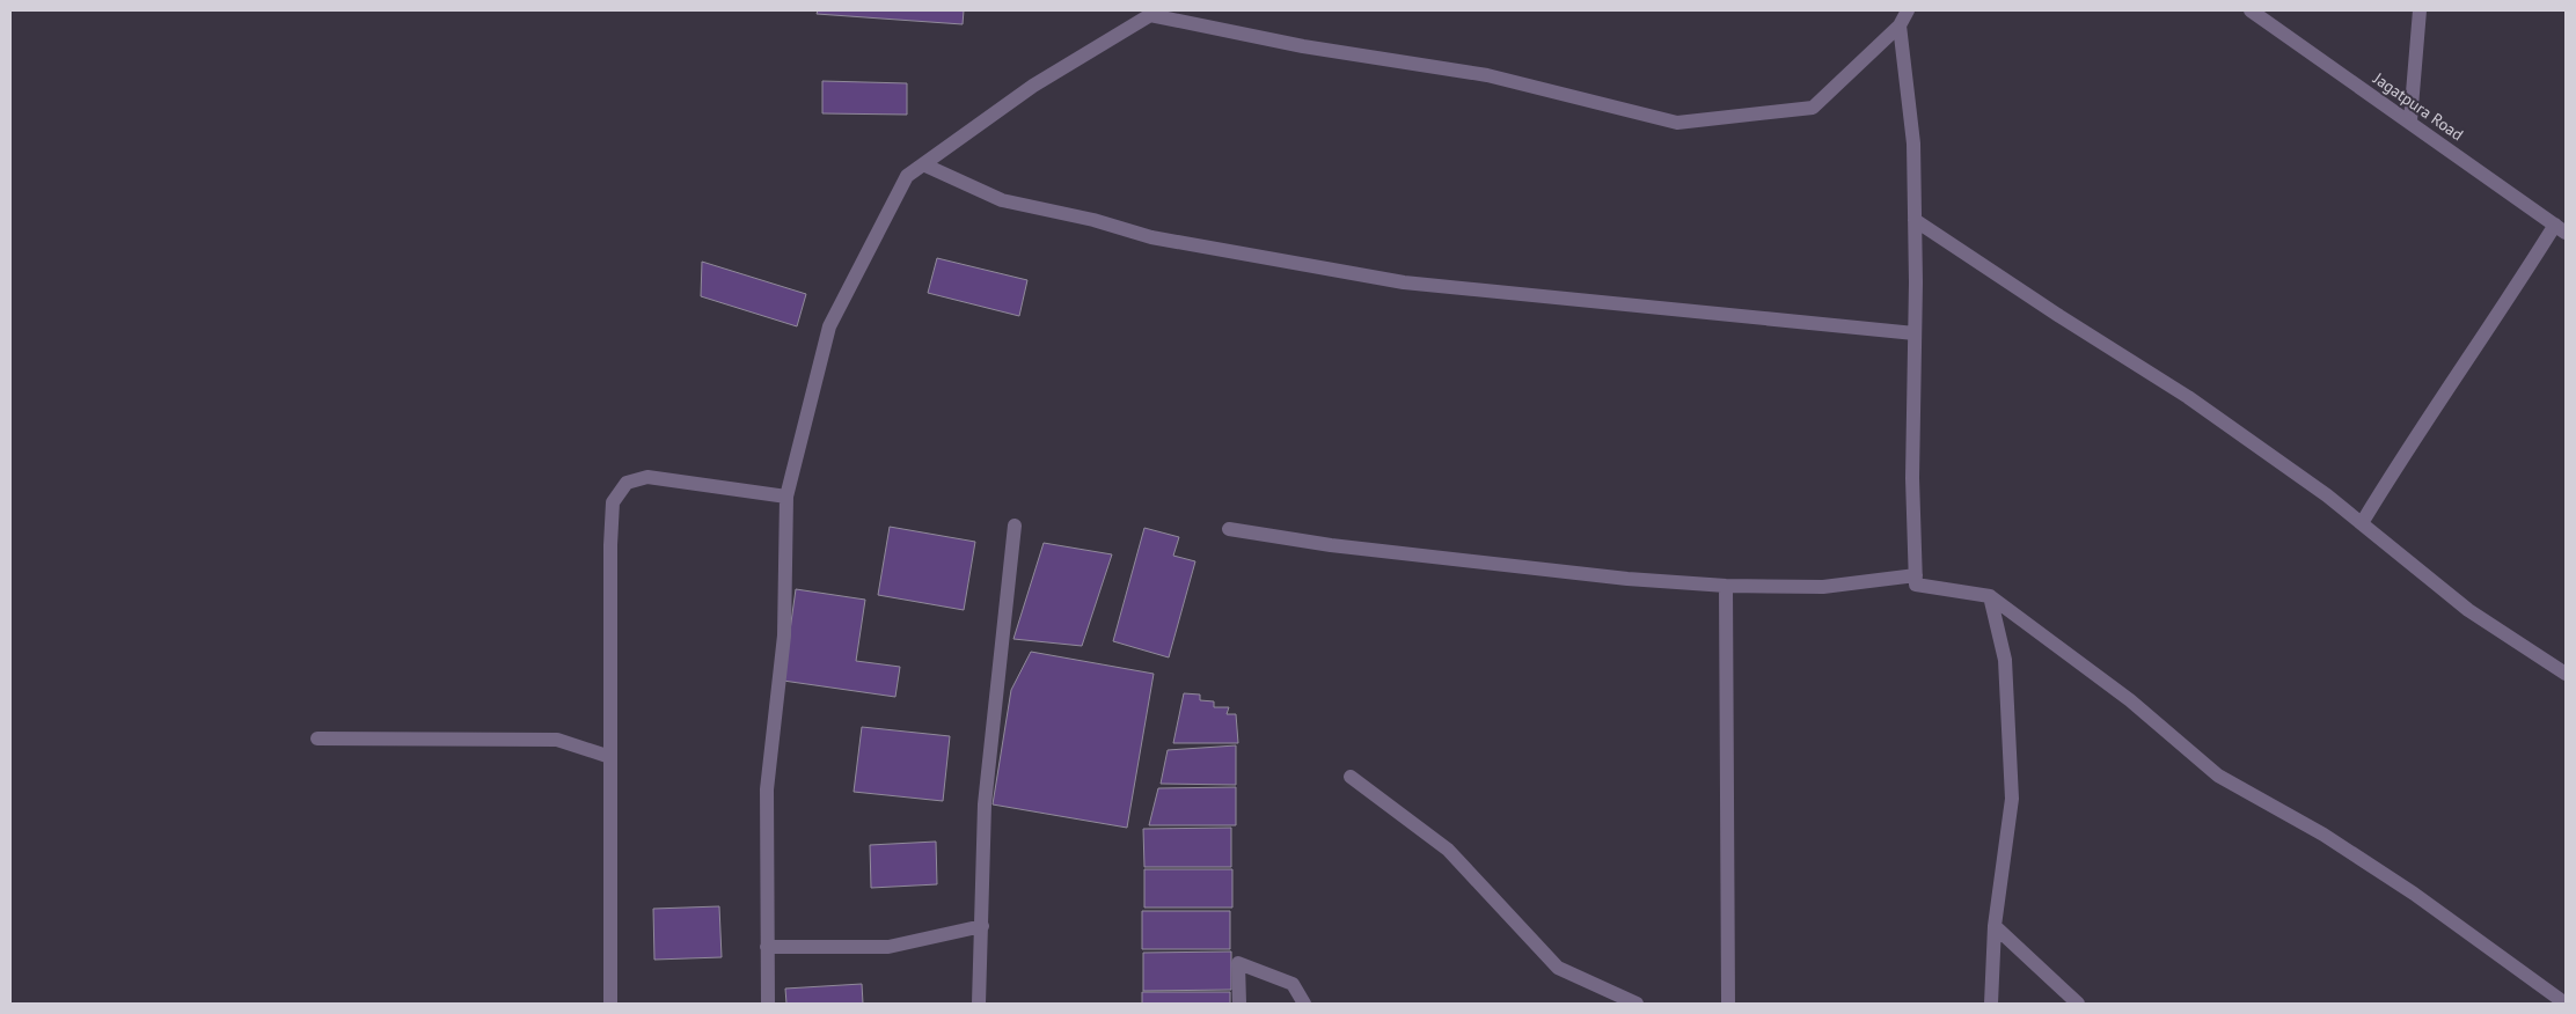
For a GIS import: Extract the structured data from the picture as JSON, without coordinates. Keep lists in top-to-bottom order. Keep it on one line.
{"streets":{"street":["Jagatpura Road"]}}
